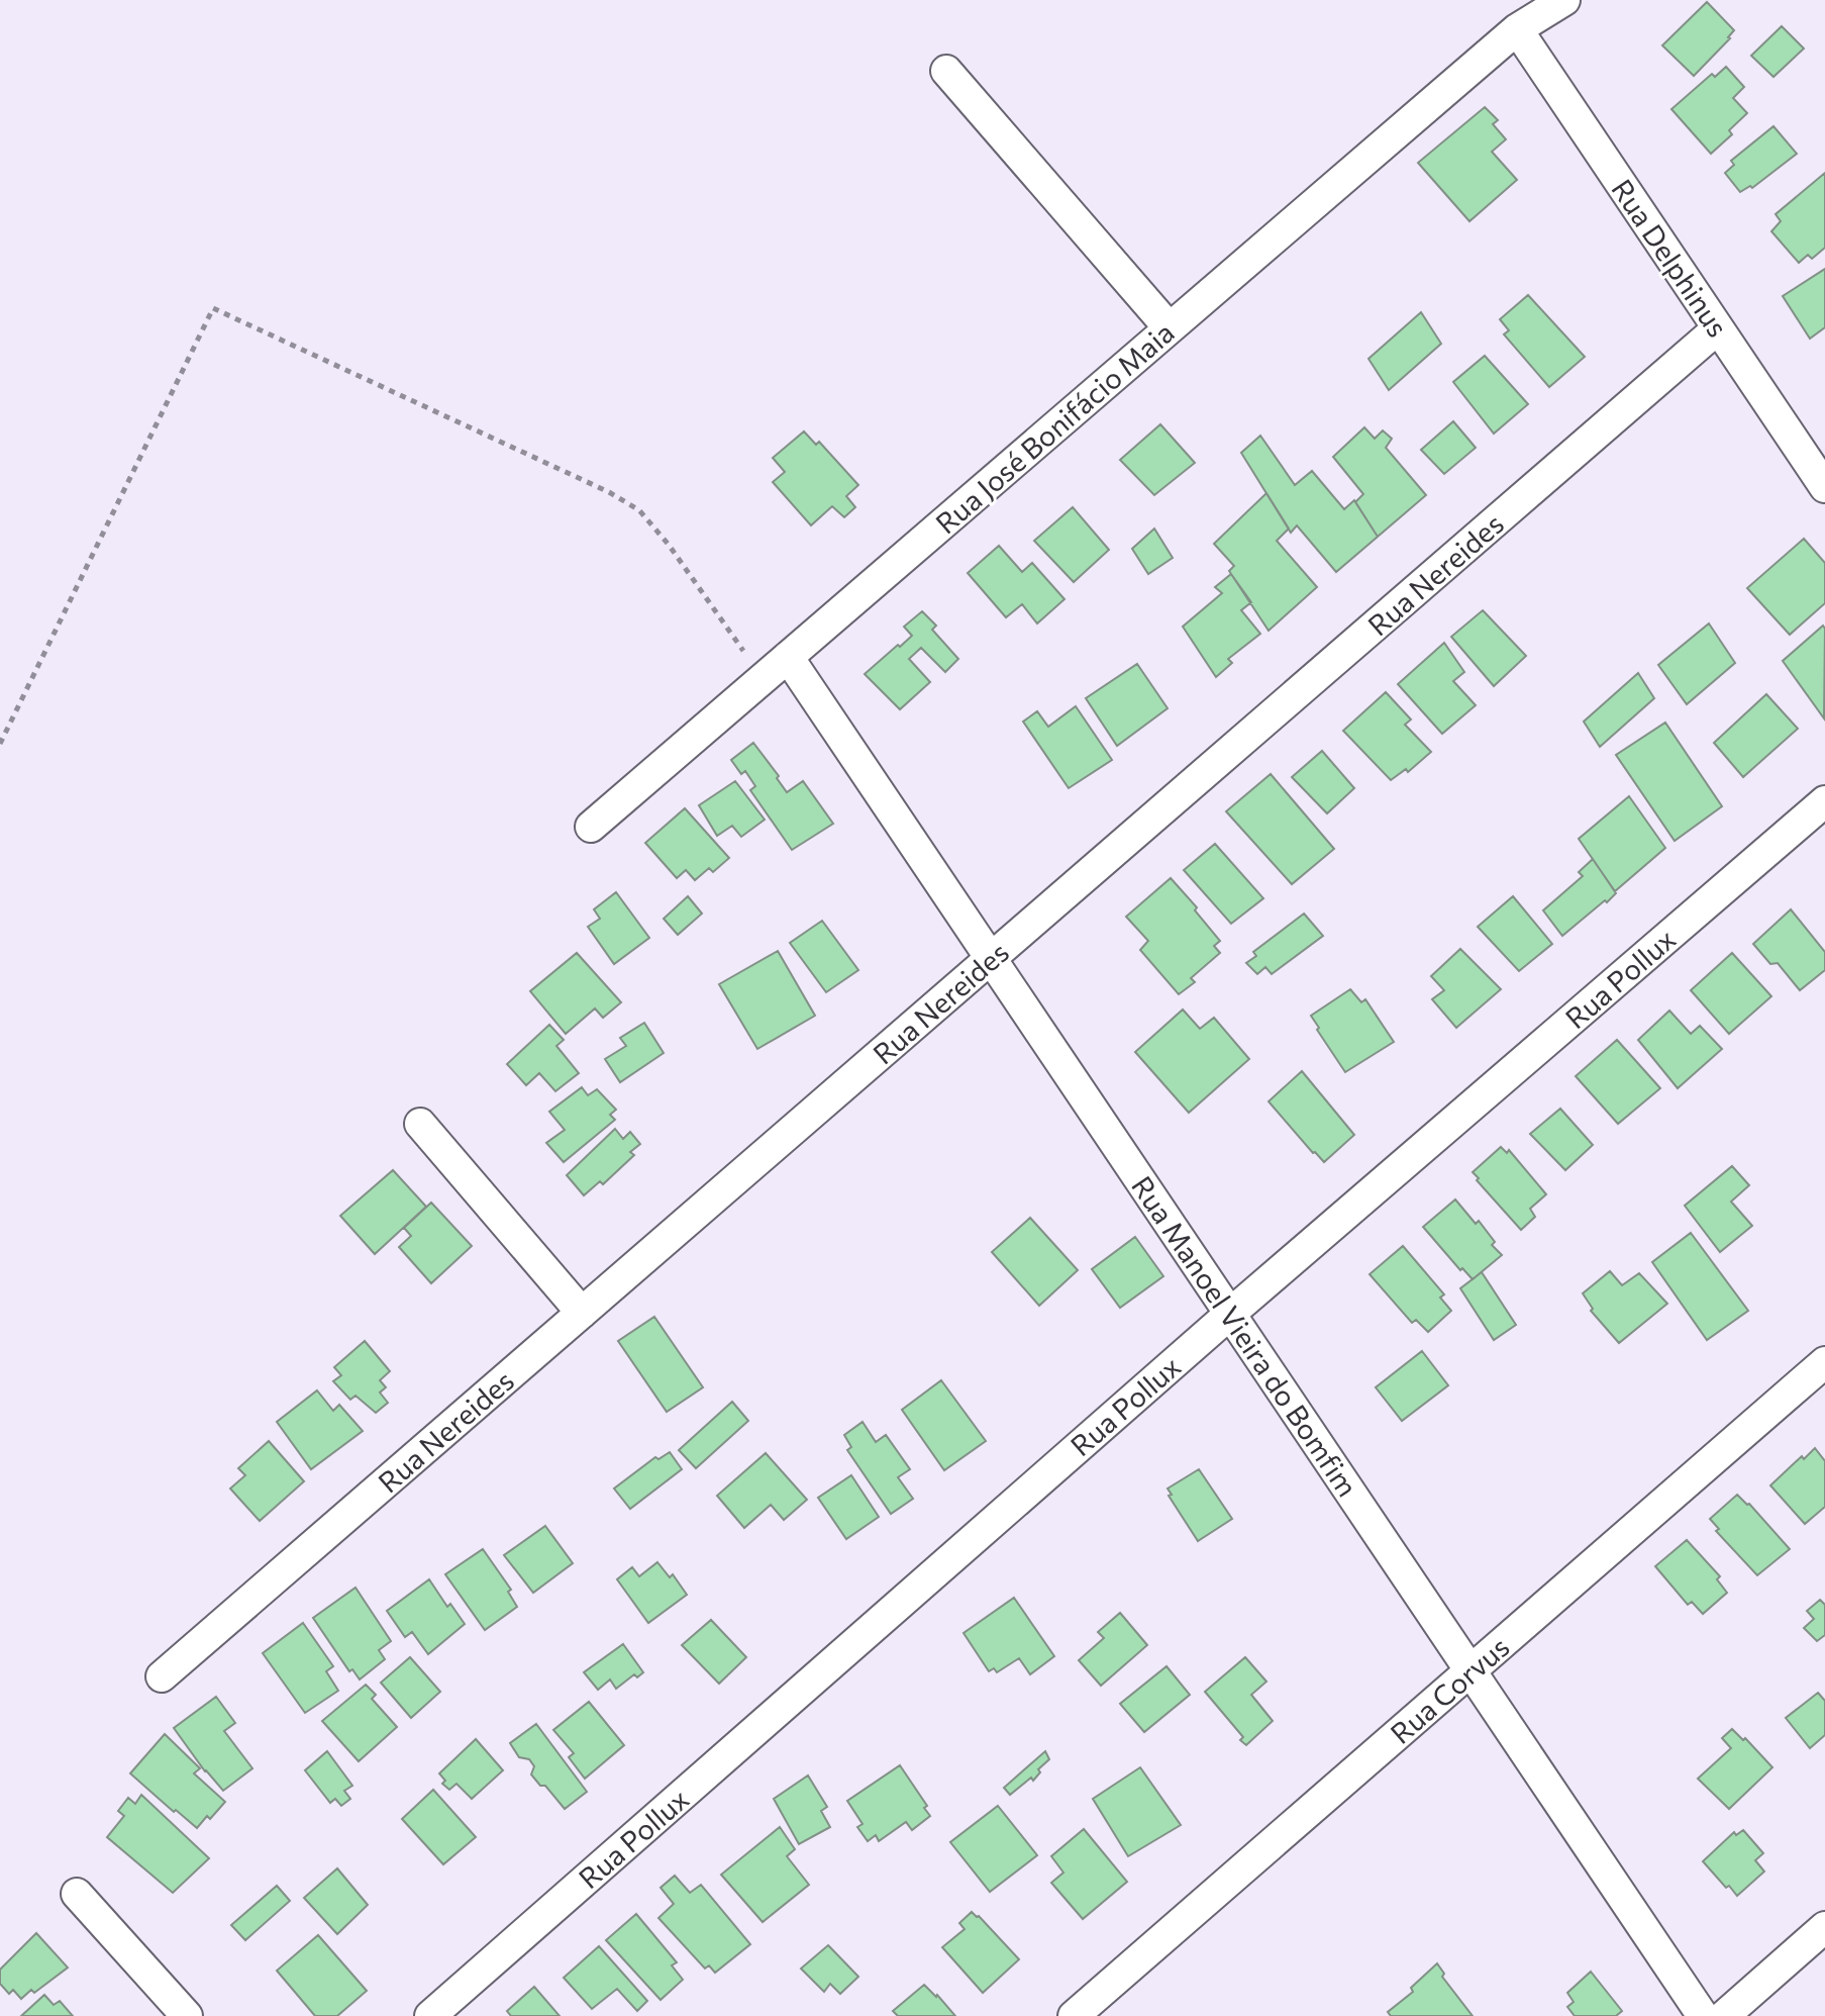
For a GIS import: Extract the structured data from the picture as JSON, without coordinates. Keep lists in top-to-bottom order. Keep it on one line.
{"streets":{"street":["Rua Delphinus","Rua José Bonifácio Maia","Rua Nereides","Rua Pollux","Rua Manoel Vieira do Bomfim","Rua Corvus"]},"crossings":[["Rua Delphinus","Rua José Bonifácio Maia"],["Rua Delphinus","Rua Nereides"],["Rua José Bonifácio Maia","Rua Manoel Vieira do Bomfim"],["Rua Nereides","Rua Manoel Vieira do Bomfim"],["Rua Pollux","Rua Manoel Vieira do Bomfim"],["Rua Manoel Vieira do Bomfim","Rua Corvus"]]}
